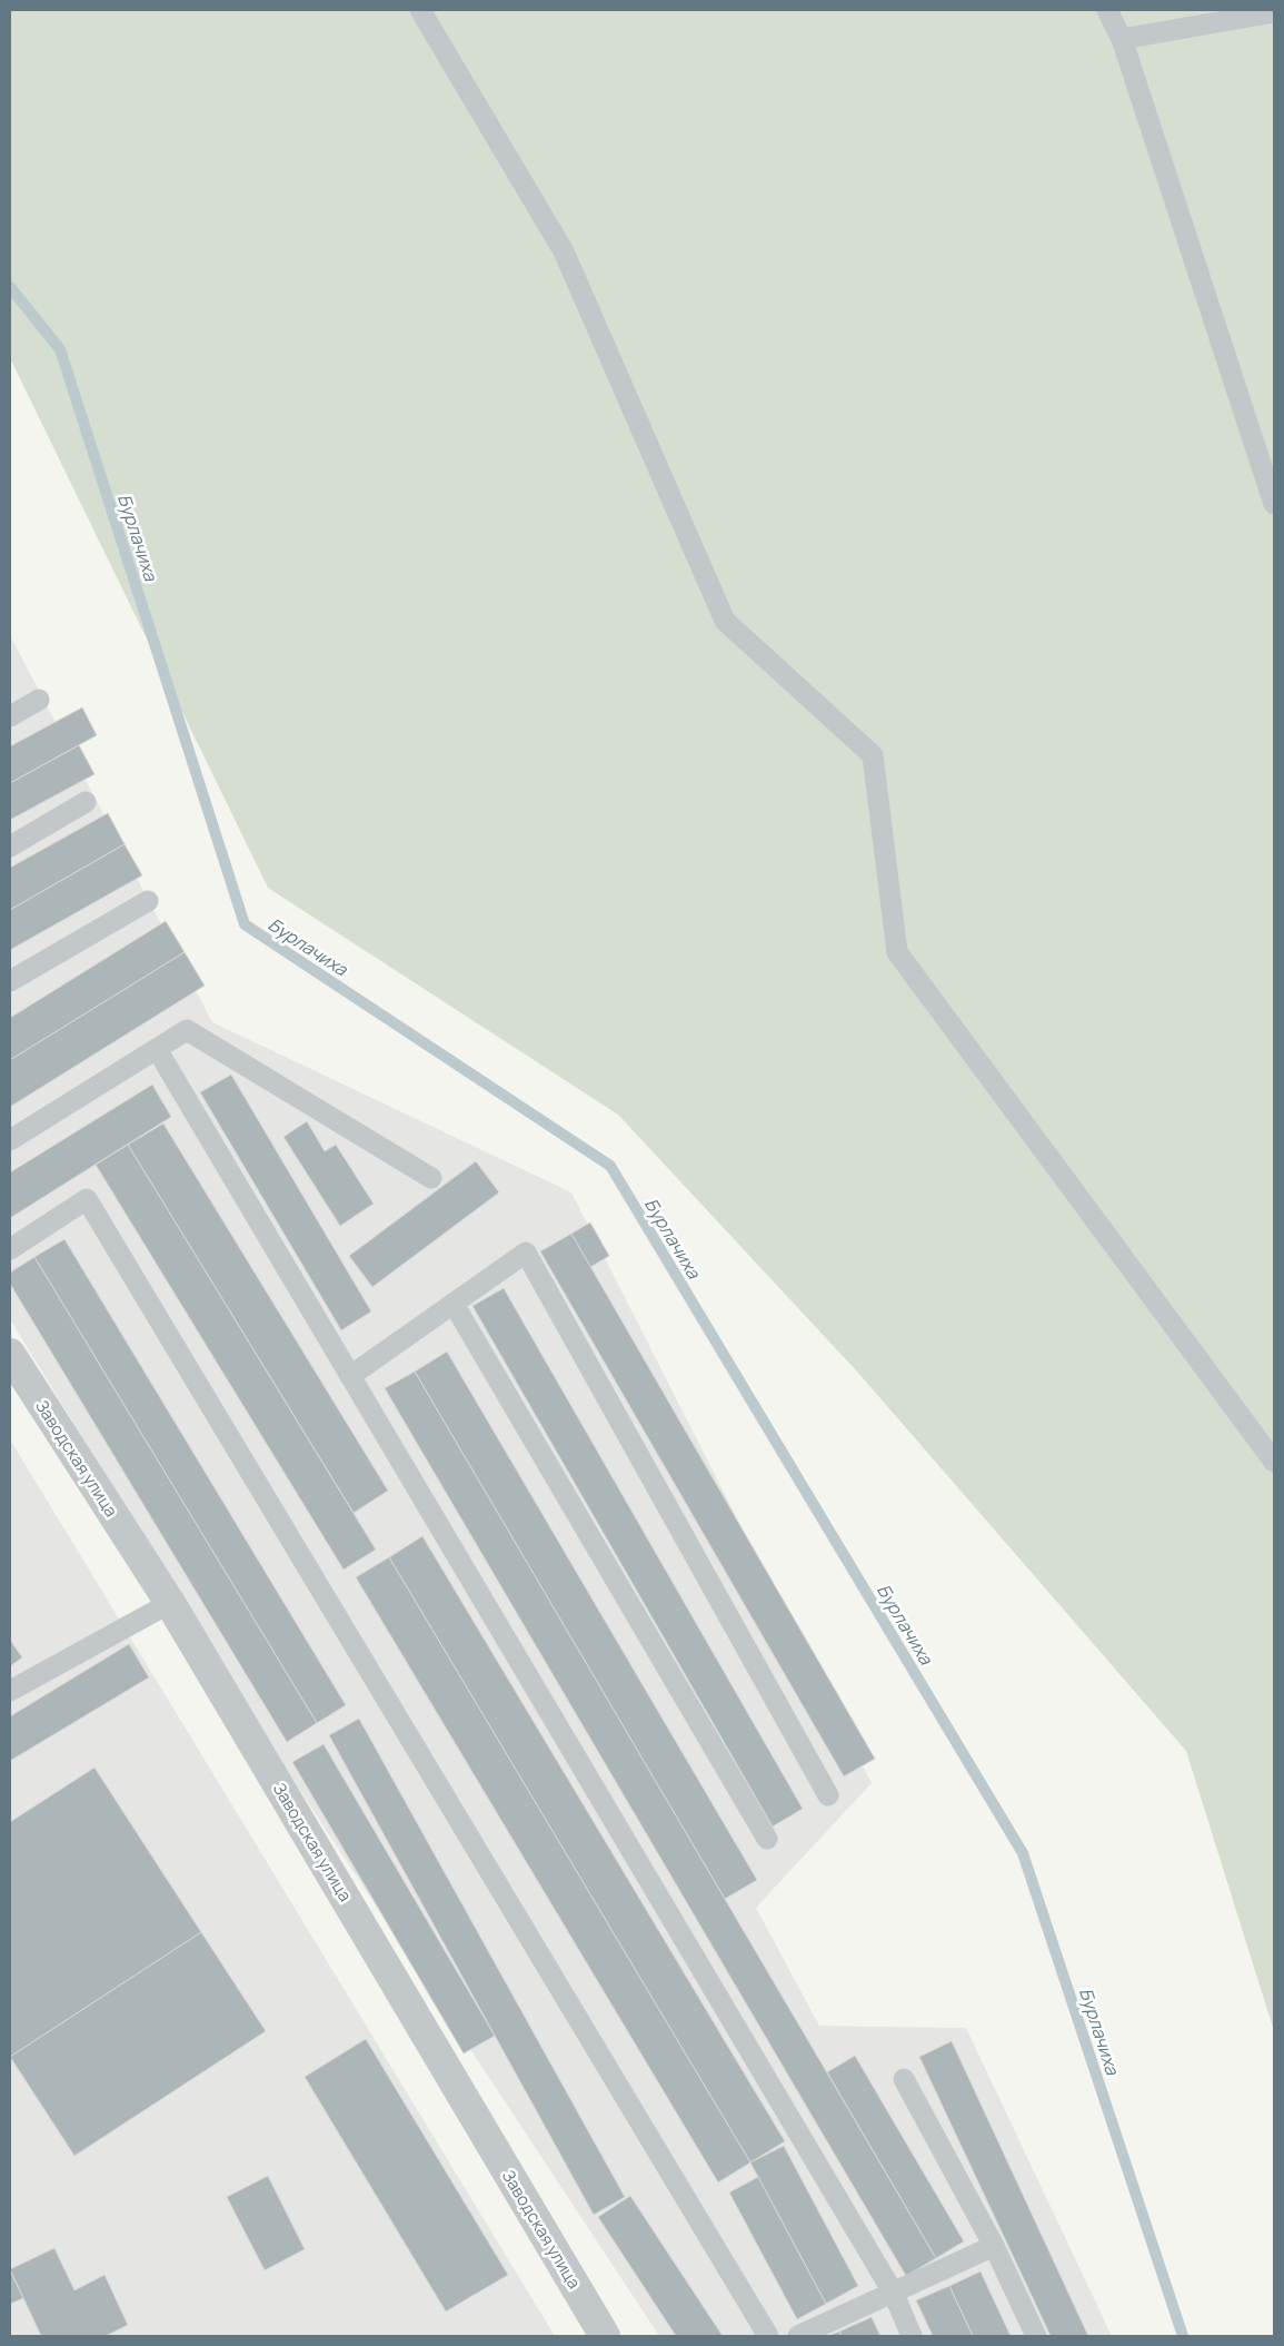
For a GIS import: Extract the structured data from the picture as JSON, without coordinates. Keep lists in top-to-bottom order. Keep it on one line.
{"streets":{"street":["Заводская улица"]},"water":["Бурлачиха"]}
